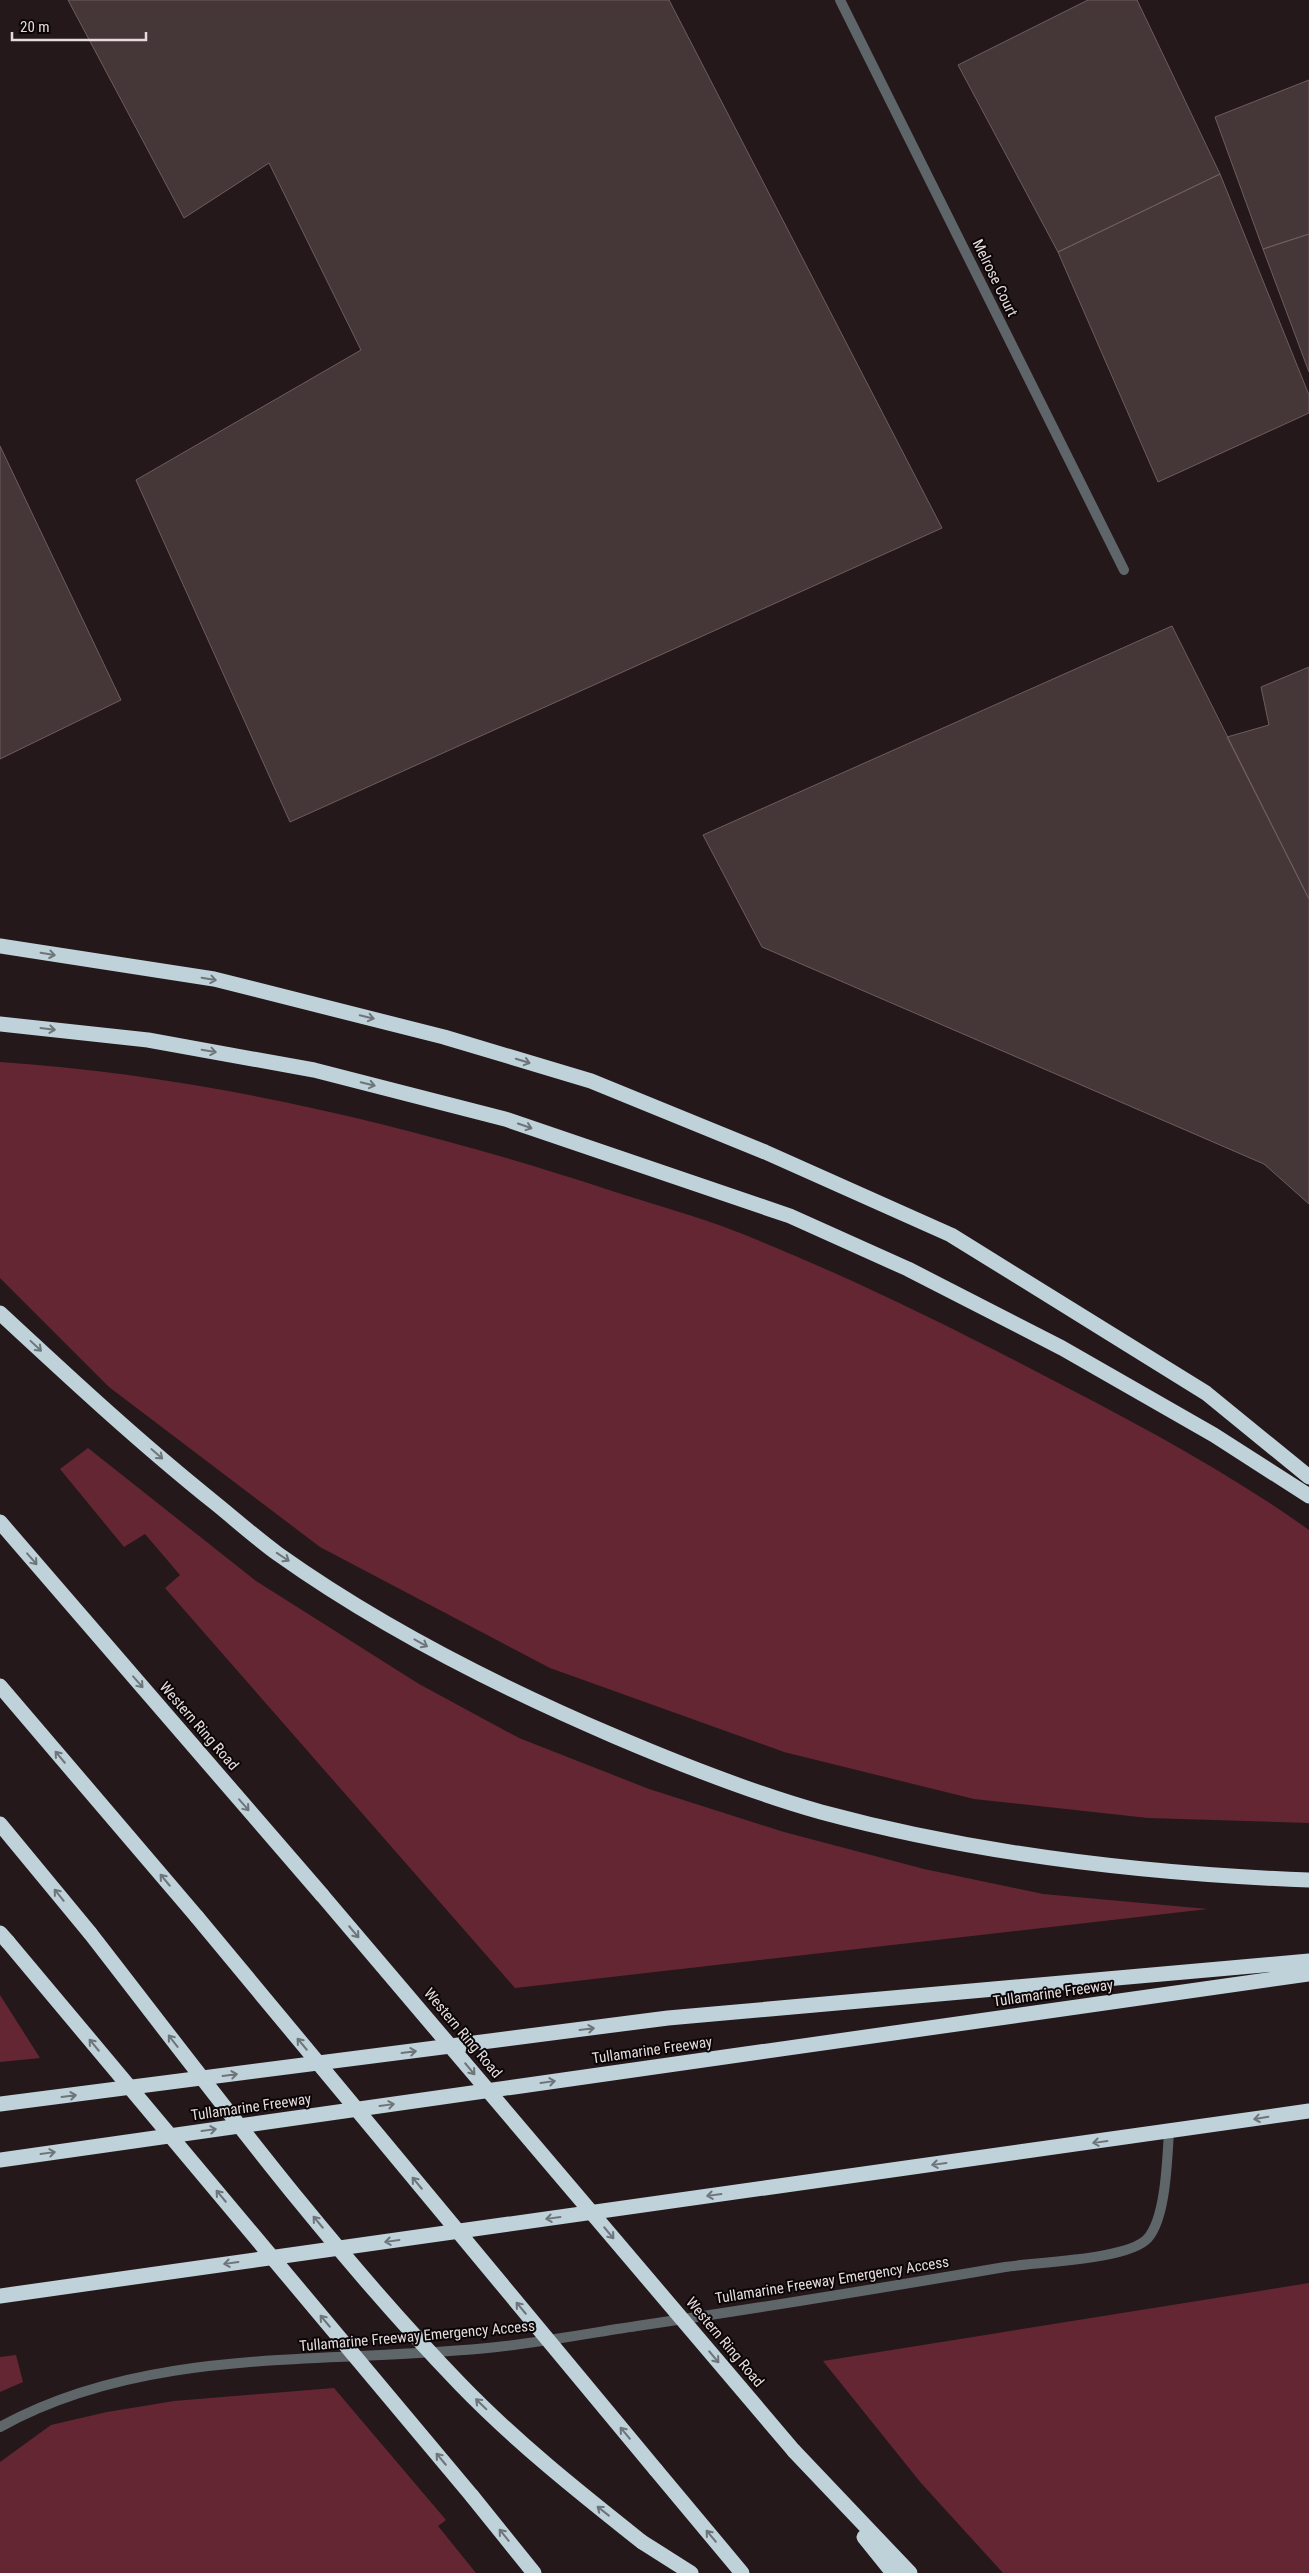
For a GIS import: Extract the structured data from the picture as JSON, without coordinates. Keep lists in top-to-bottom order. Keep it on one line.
{"streets":{"highway":["Western Ring Road","Tullamarine Freeway"],"lane":["Melrose Court","Tullamarine Freeway Emergency Access"]},"scale_bar":"20 m"}
